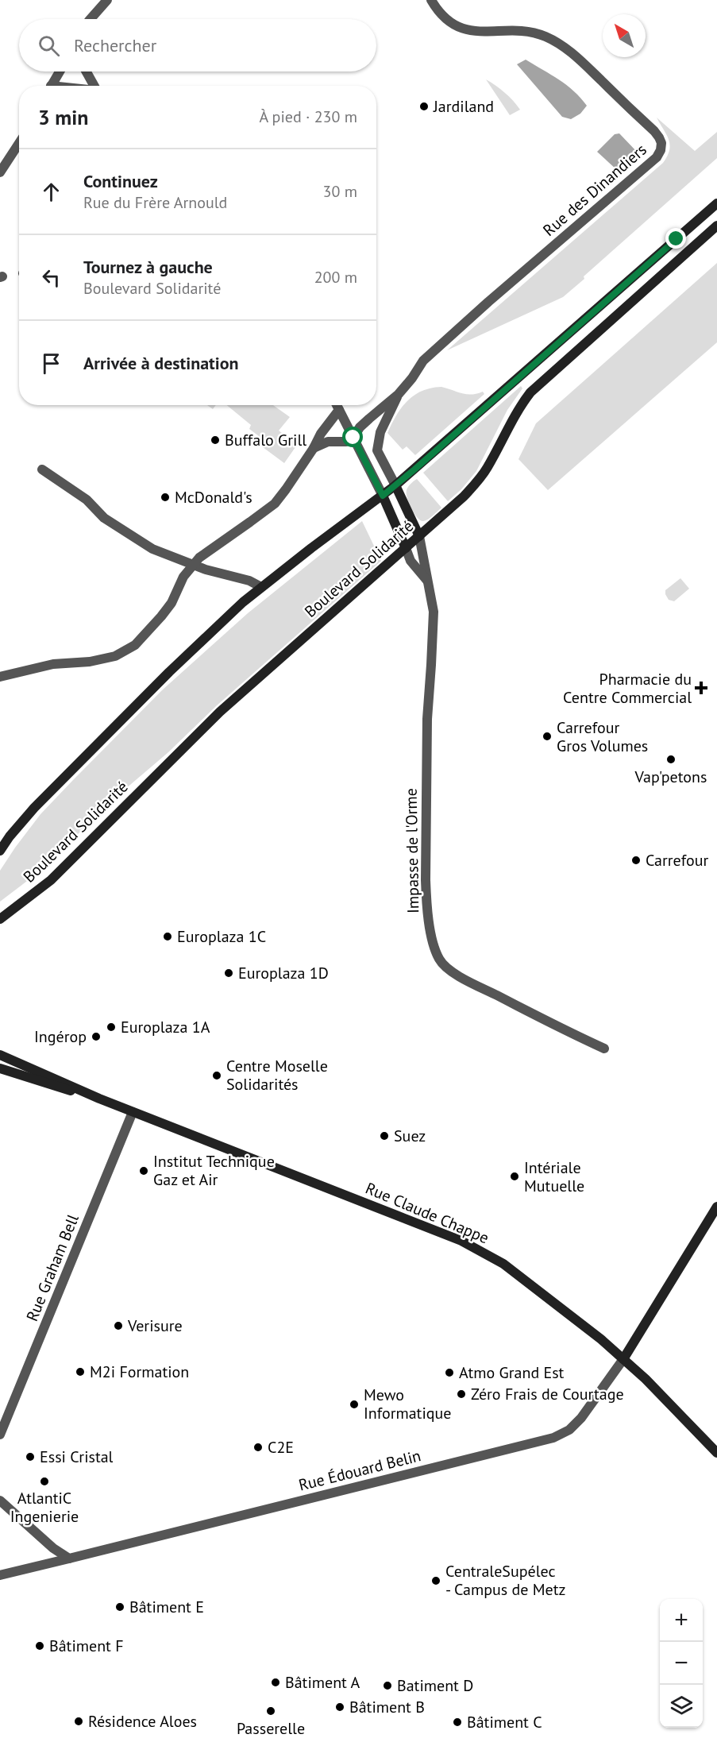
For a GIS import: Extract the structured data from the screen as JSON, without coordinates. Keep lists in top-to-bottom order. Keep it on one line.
{"streets":{"main road":["Boulevard Solidarité","Rue Claude Chappe"],"street":["Rue des Dinandiers","Impasse de l'Orme","Rue Graham Bell","Rue Édouard Belin"]},"crossings":[["Boulevard Solidarité","Impasse de l'Orme"],["Rue Claude Chappe","Rue Graham Bell"],["Rue Claude Chappe","Rue Édouard Belin"]],"places":{"other":["Jardiland","Buffalo Grill","McDonald's","Carrefour Gros Volumes","Vap'petons","Carrefour","Europlaza 1C","Europlaza 1D","Europlaza 1A","Ingérop","Centre Moselle Solidarités","Suez","Institut Technique Gaz et Air","Intériale Mutuelle","Verisure","M2i Formation","Atmo Grand Est","Zéro Frais de Courtage","Mewo Informatique","C2E","Essi Cristal","AtlantiC Ingenierie","CentraleSupélec - Campus de Metz","Bâtiment E","Bâtiment F","Bâtiment A","Batiment D","Bâtiment B","Passerelle","Résidence Aloes","Bâtiment C"],"health":["Pharmacie du Centre Commercial"]},"north":"top left","page":{"search":"Rechercher","heading":["3 min","À pied · 230 m"],"list":[["Continuez","Rue du Frère Arnould","30 m"],["Tournez à gauche","Boulevard Solidarité","200 m"],"Arrivée à destination"],"map_buttons":["+","−"]}}
